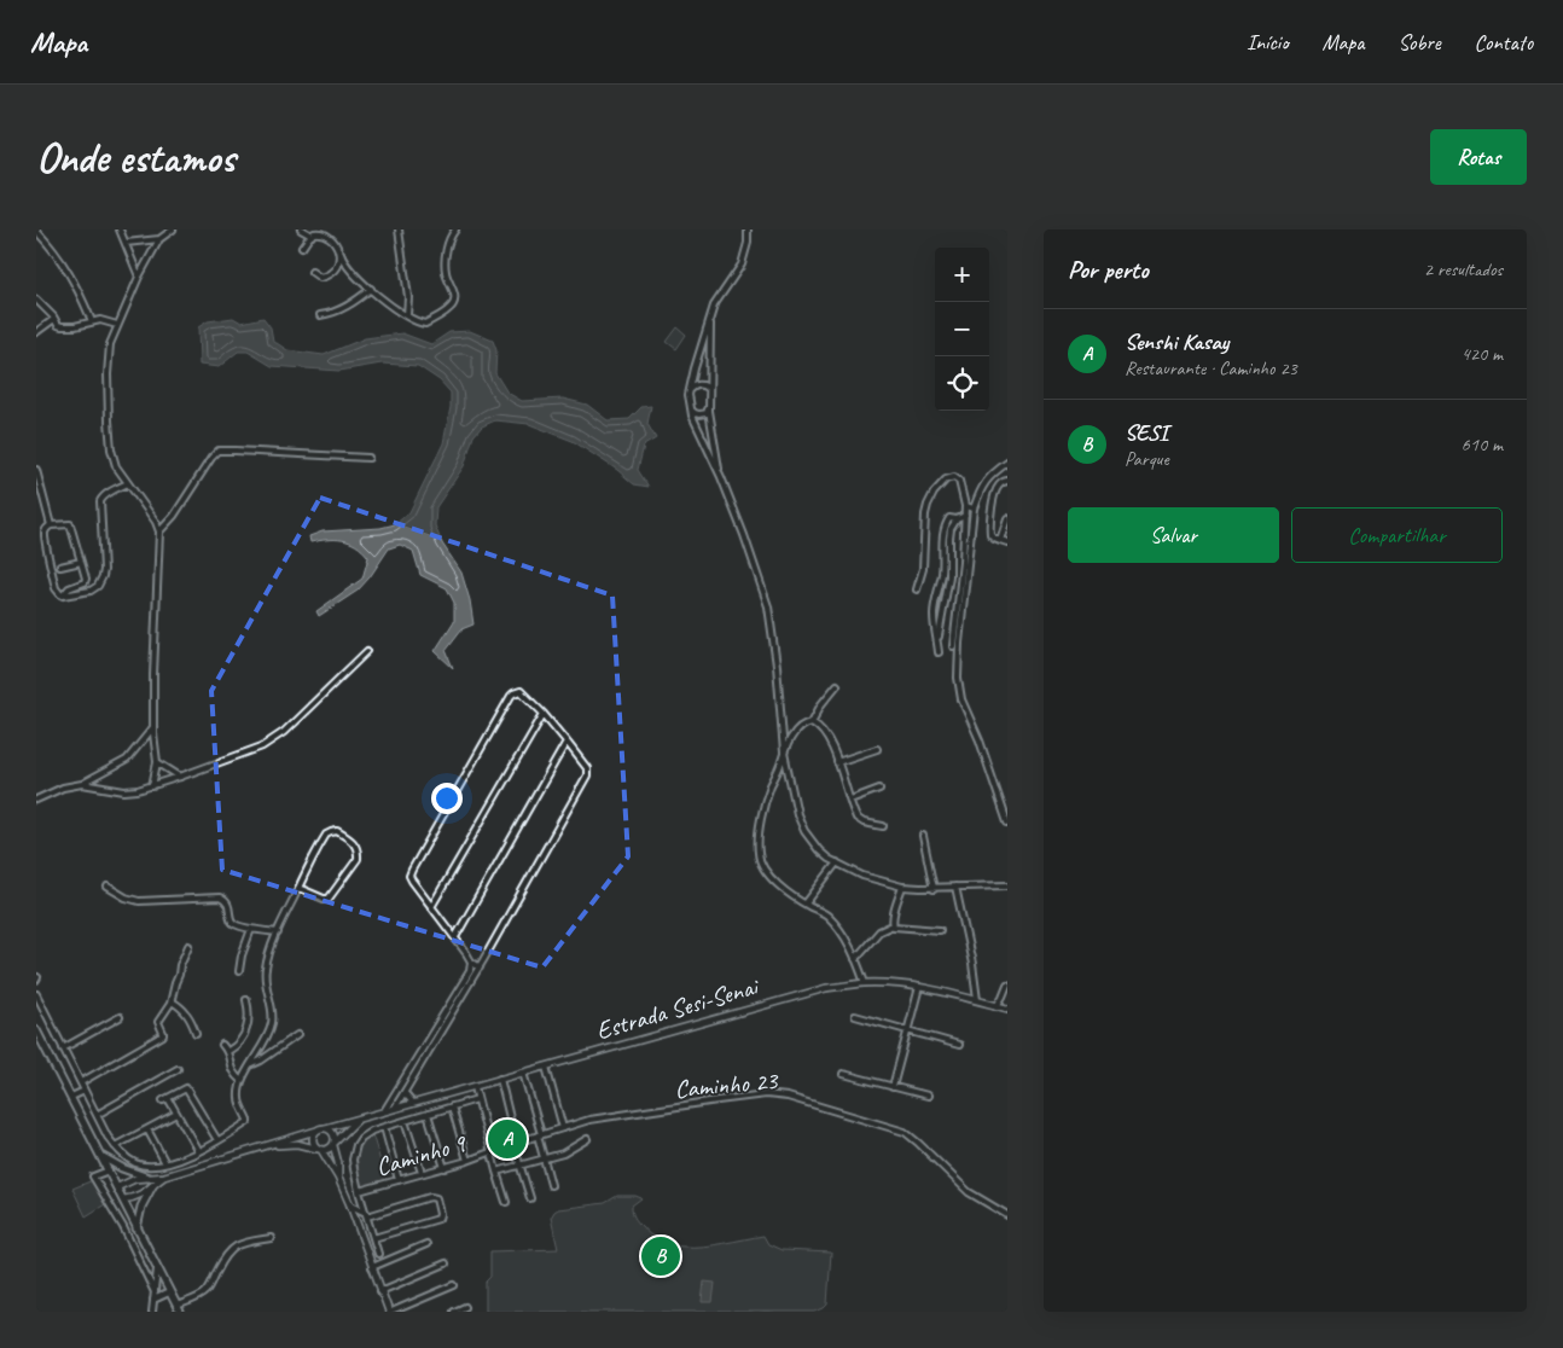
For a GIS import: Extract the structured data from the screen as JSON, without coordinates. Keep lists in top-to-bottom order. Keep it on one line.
{"streets":{"street":["Estrada Sesi-Senai","Caminho 23","Caminho 9"]},"crossings":[["Caminho 23","Caminho 9"]],"page":{"header":"Mapa","nav":["Início","Mapa","Sobre","Contato"],"buttons":["Rotas",["Salvar","Compartilhar"]],"title":"Onde estamos","heading":["Por perto","2 resultados"],"map_buttons":["+","−"],"list":[{"mark":"A","name":"Senshi Kasay","note":"Restaurante · Caminho 23","value":"420 m"},{"mark":"B","name":"SESI","note":"Parque","value":"610 m"}],"pins":["A","B"]}}
